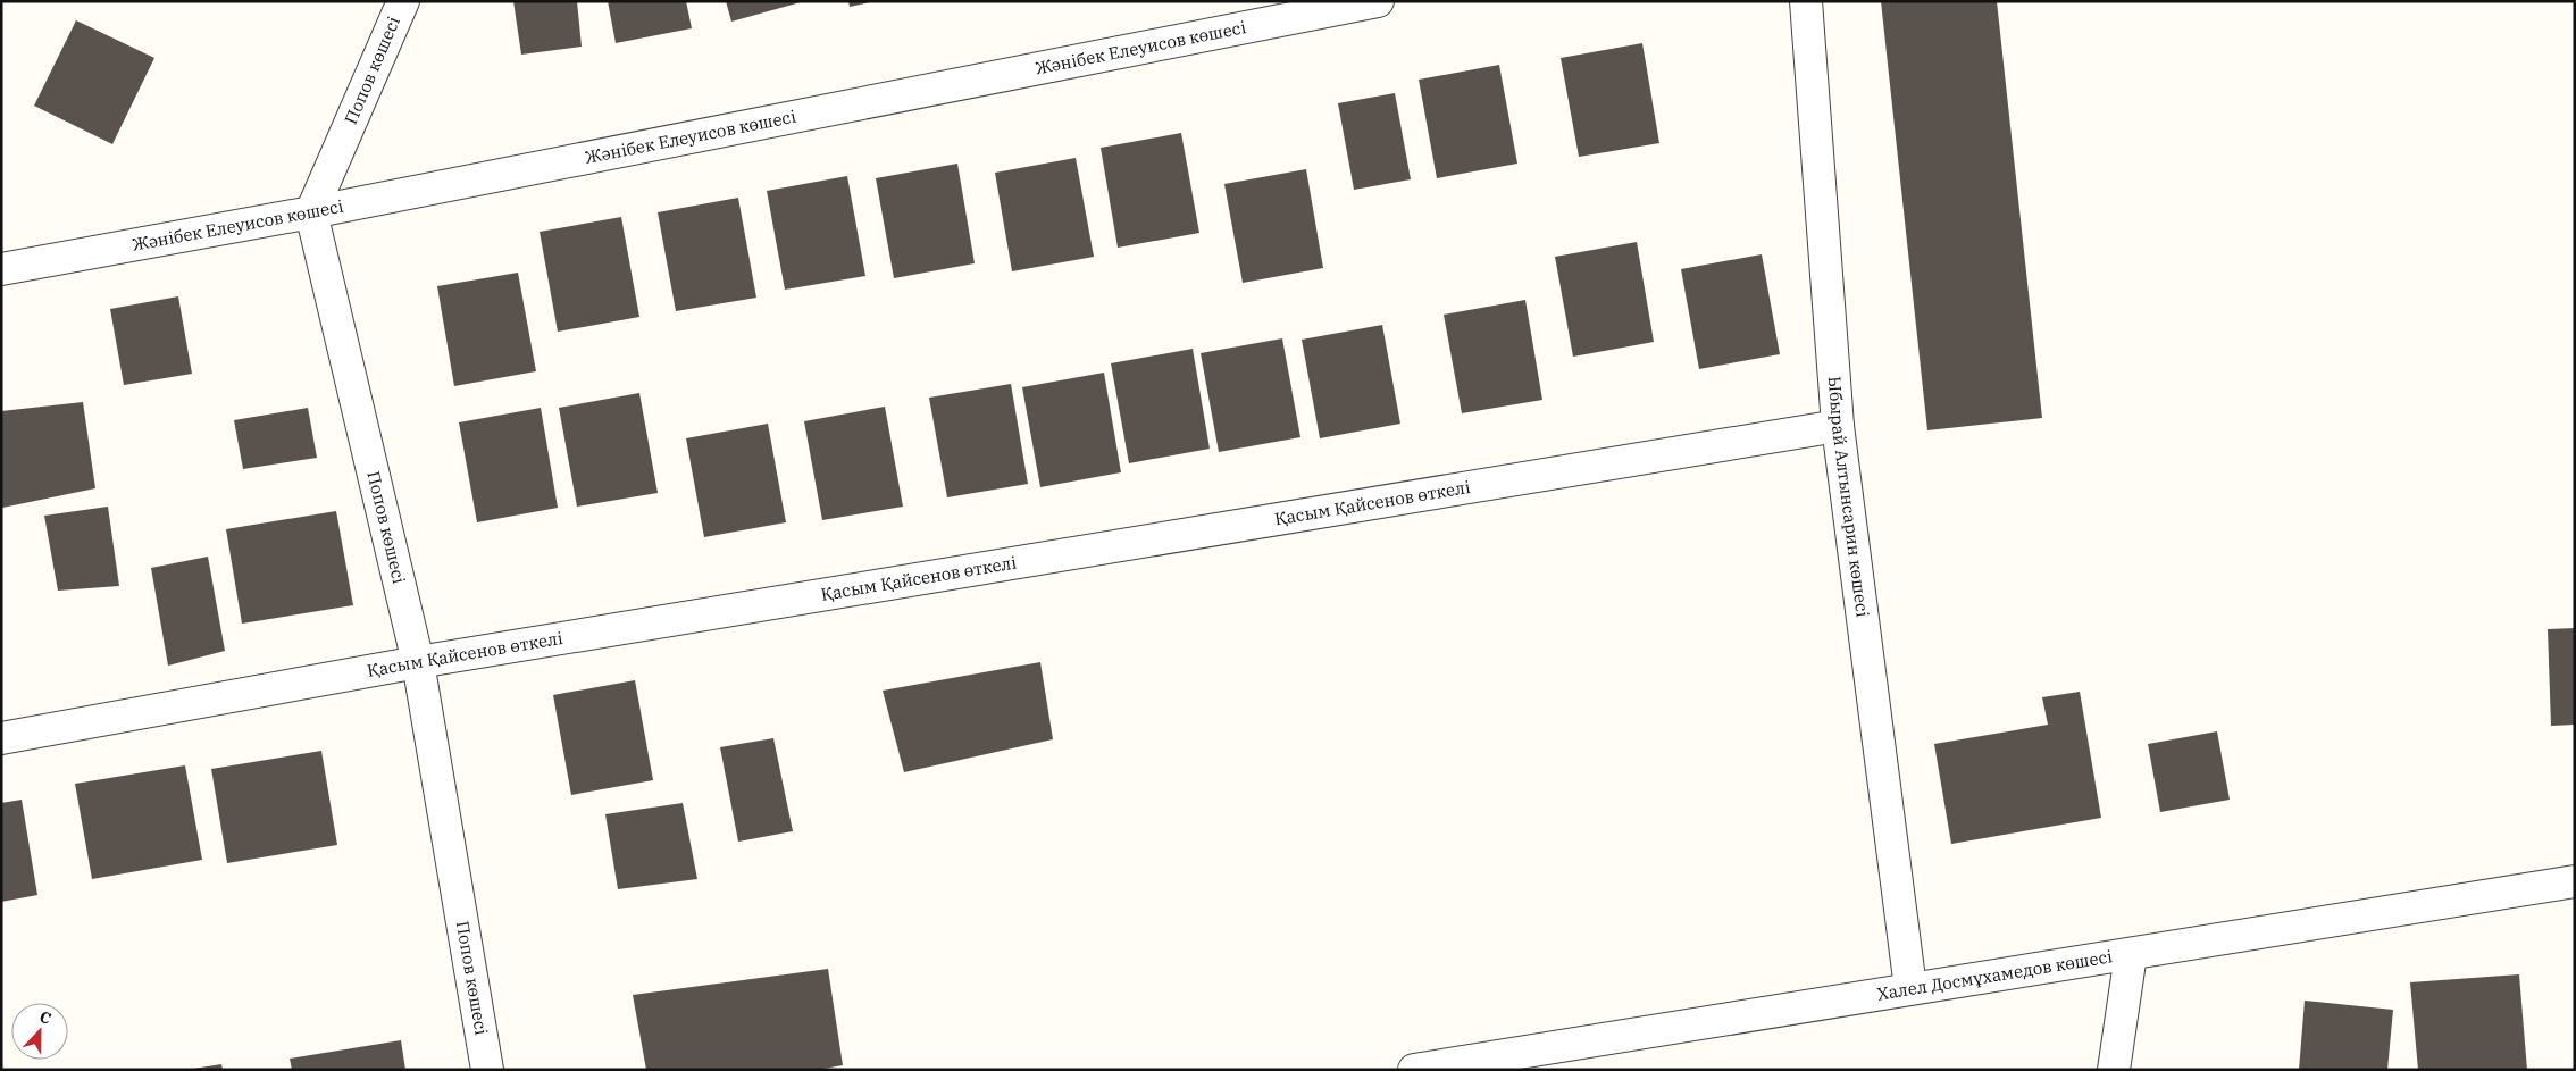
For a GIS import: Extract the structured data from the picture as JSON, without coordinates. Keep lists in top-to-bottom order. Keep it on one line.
{"streets":{"street":["Жәнібек Елеуисов көшесі","Попов көшесі","Ыбырай Алтынсарин көшесі","Қасым Қайсенов өткелі","Халел Досмұхамедов көшесі"]},"crossings":[["Жәнібек Елеуисов көшесі","Попов көшесі"],["Попов көшесі","Қасым Қайсенов өткелі"],["Ыбырай Алтынсарин көшесі","Қасым Қайсенов өткелі"],["Ыбырай Алтынсарин көшесі","Халел Досмұхамедов көшесі"]],"north":"top"}
